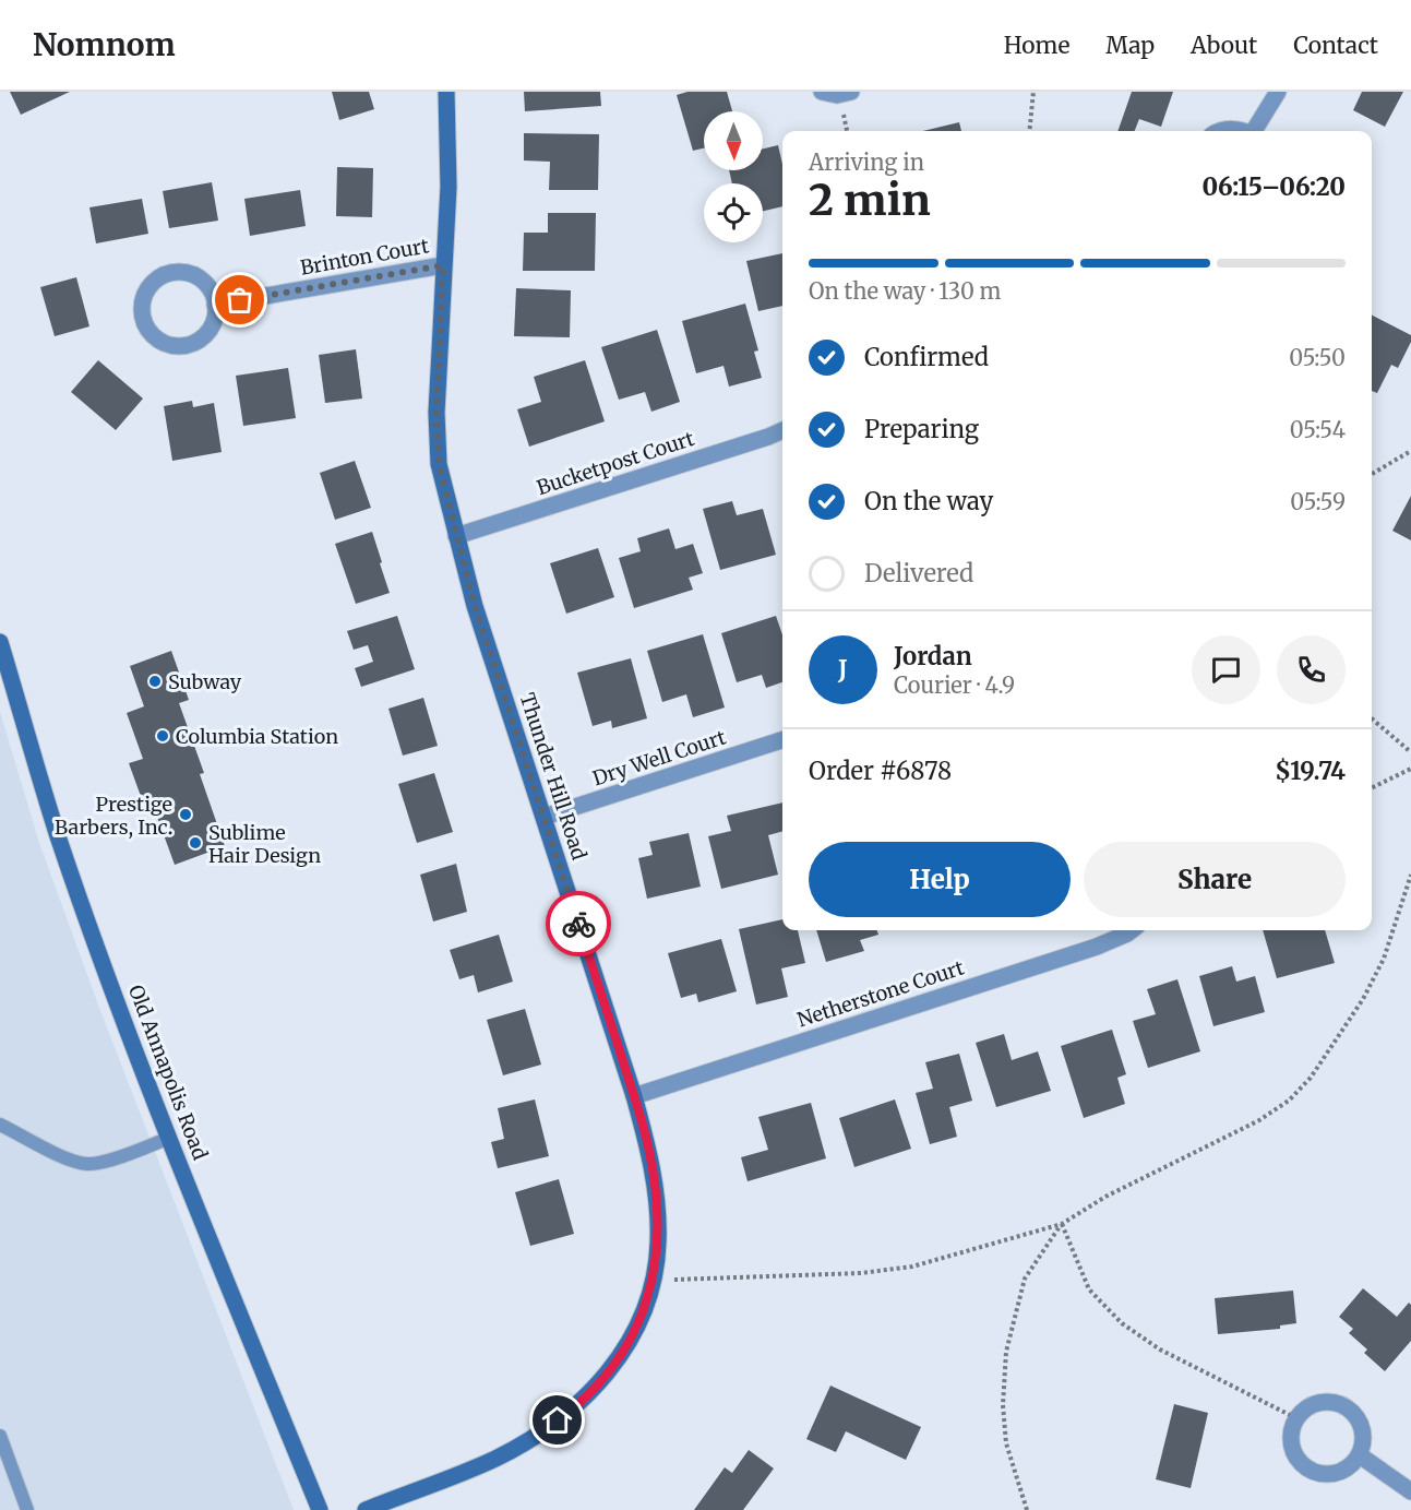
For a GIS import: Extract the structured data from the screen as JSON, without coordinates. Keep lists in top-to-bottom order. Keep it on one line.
{"streets":{"street":["Brinton Court","Bucketpost Court","Dry Well Court","Thunder Hill Road","Netherstone Court","Old Annapolis Road"]},"crossings":[["Brinton Court","Thunder Hill Road"],["Bucketpost Court","Thunder Hill Road"],["Dry Well Court","Thunder Hill Road"],["Thunder Hill Road","Netherstone Court"]],"places":["Subway","Columbia Station","Prestige Barbers, Inc.","Sublime Hair Design"],"north":"bottom","page":{"header":"Nomnom","nav":["Home","Map","About","Contact"],"heading":["2 min","Arriving in","06:15–06:20"],"panel":["Jordan","Courier · 4.9","Order #6878","$19.74"],"bar":"On the way · 130 m","list":[["Confirmed","05:50"],["Preparing","05:54"],["On the way","05:59"],"Delivered"],"round":"J","buttons":["Help","Share"]}}
